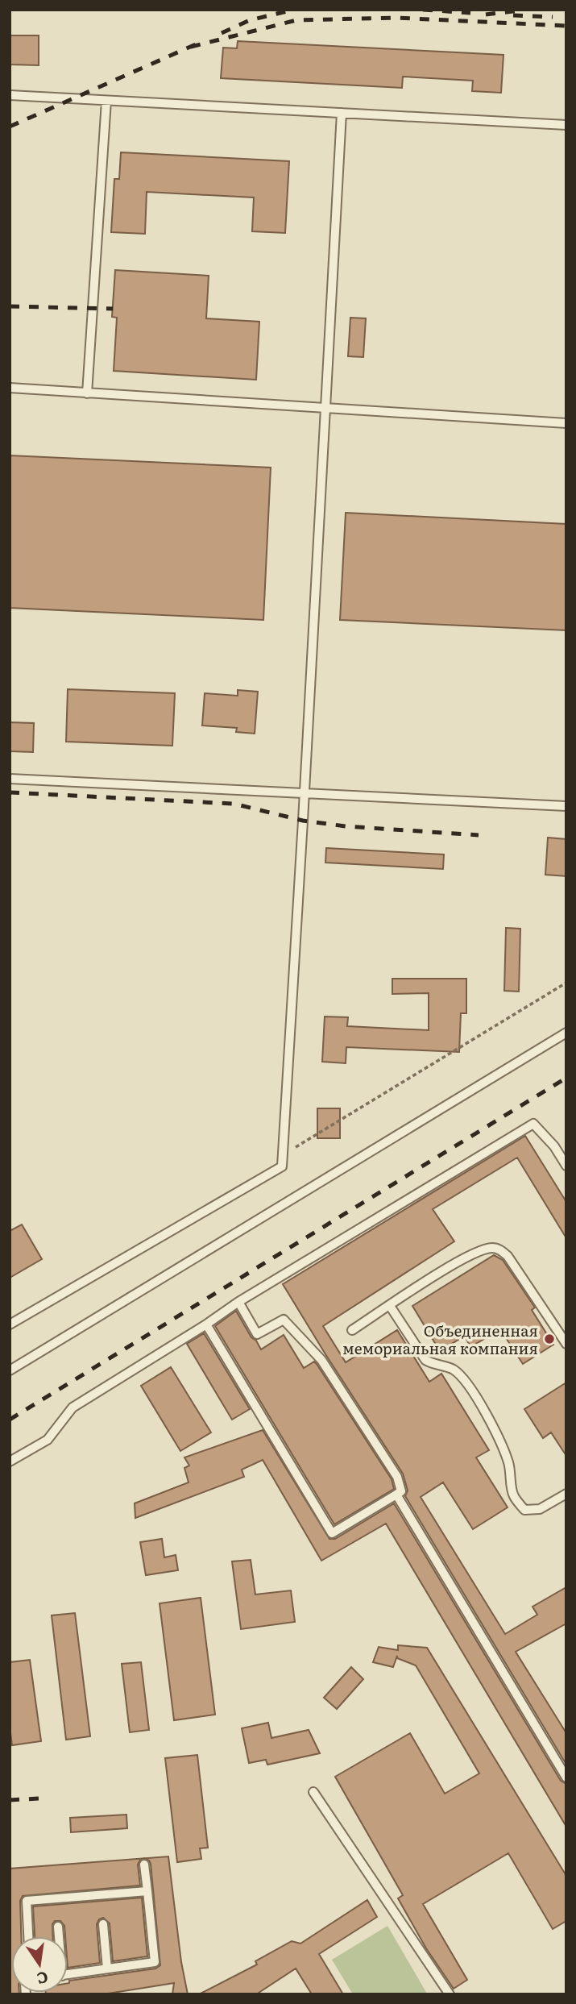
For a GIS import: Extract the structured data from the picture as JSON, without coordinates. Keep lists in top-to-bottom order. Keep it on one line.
{"places":["Объединенная мемориальная компания"],"north":"bottom"}
